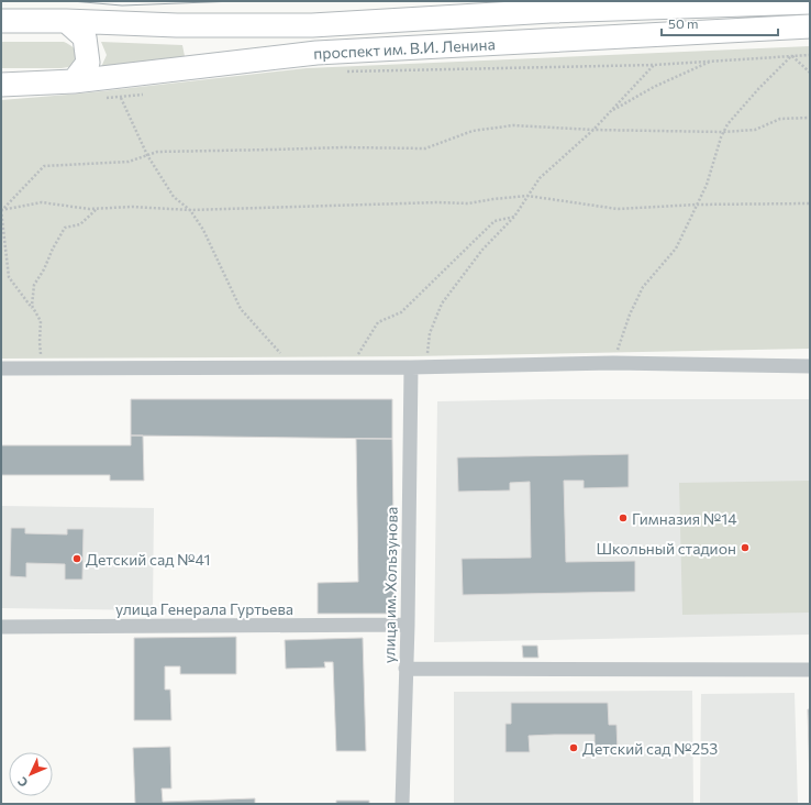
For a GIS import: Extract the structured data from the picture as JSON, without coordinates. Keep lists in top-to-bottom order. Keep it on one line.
{"streets":{"main road":["проспект им. В.И. Ленина"],"street":["улица им. Хользунова","улица Генерала Гуртьева"]},"crossings":[["улица им. Хользунова","улица Генерала Гуртьева"]],"places":["Гимназия №14","Школьный стадион","Детский сад №41","Детский сад №253"],"scale_bar":"50 m","north":"bottom left"}
